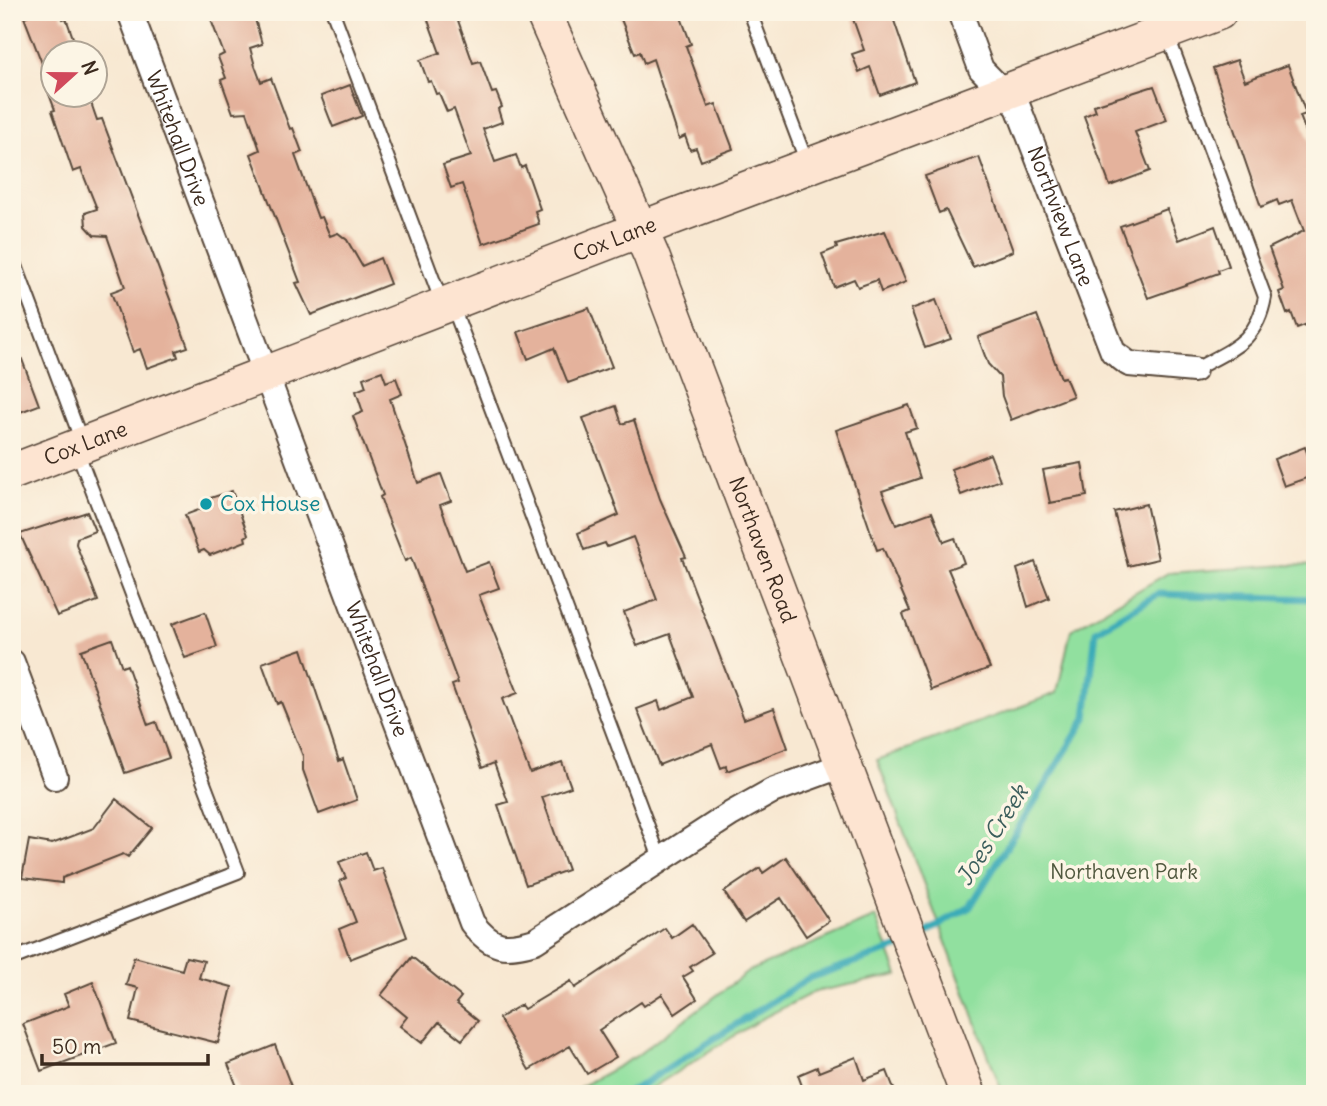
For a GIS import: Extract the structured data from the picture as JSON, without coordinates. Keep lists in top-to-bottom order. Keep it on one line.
{"streets":{"street":["Whitehall Drive","Northview Lane","Cox Lane","Northaven Road"]},"crossings":[["Whitehall Drive","Cox Lane"],["Whitehall Drive","Northaven Road"],["Northview Lane","Cox Lane"],["Cox Lane","Northaven Road"]],"water":["Joes Creek"],"parks":["Northaven Park"],"places":["Cox House"],"scale_bar":"50 m","north":"right"}
